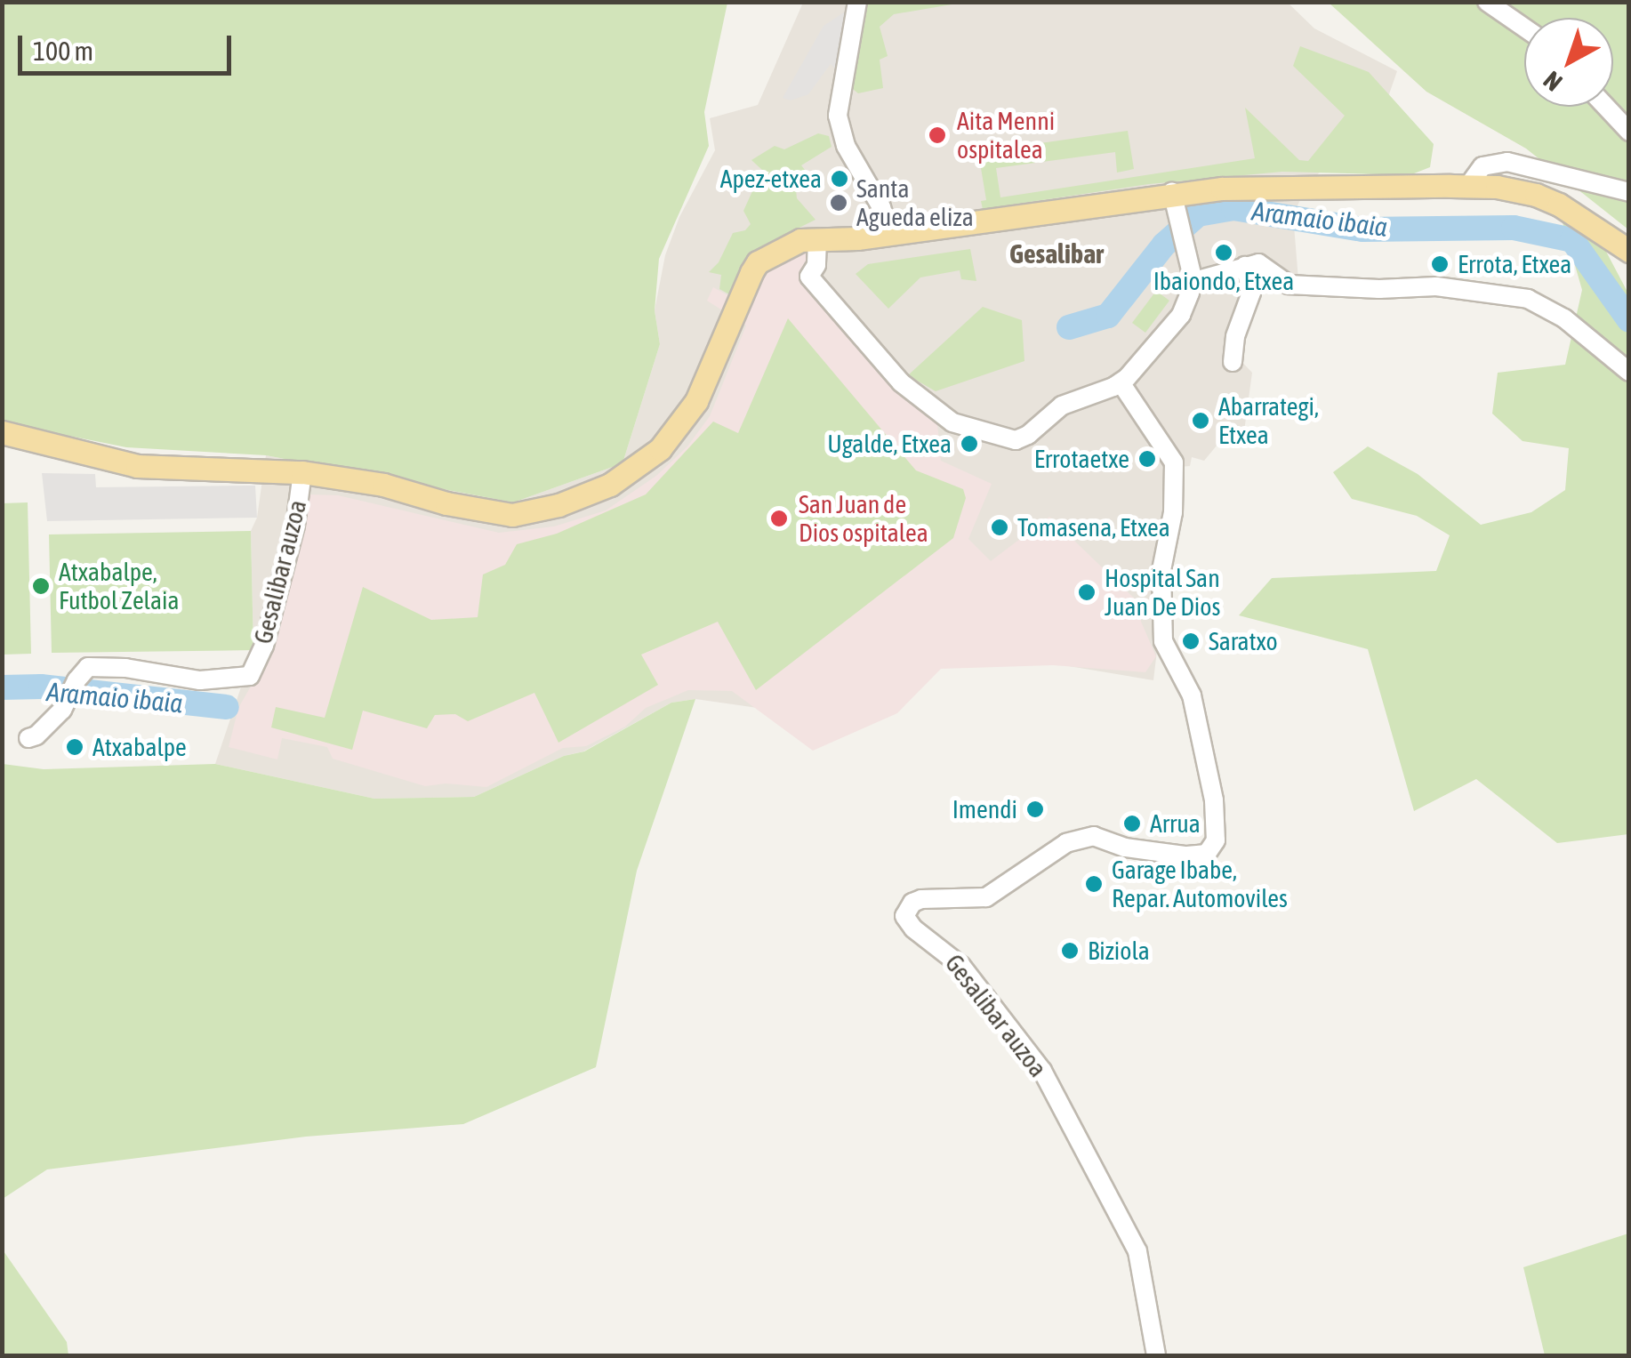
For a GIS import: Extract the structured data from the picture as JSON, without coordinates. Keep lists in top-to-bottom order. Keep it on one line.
{"streets":{"street":["Gesalibar auzoa"]},"districts":["Gesalibar"],"water":["Aramaio ibaia"],"places":["Aita Menni ospitalea","Apez-etxea","Santa Agueda eliza","Ibaiondo, Etxea","Errota, Etxea","Abarrategi, Etxea","Ugalde, Etxea","Errotaetxe","San Juan de Dios ospitalea","Tomasena, Etxea","Atxabalpe, Futbol Zelaia","Hospital San Juan De Dios","Saratxo","Atxabalpe","Imendi","Arrua","Garage Ibabe, Repar. Automoviles","Biziola"],"scale_bar":"100 m","north":"bottom left"}
